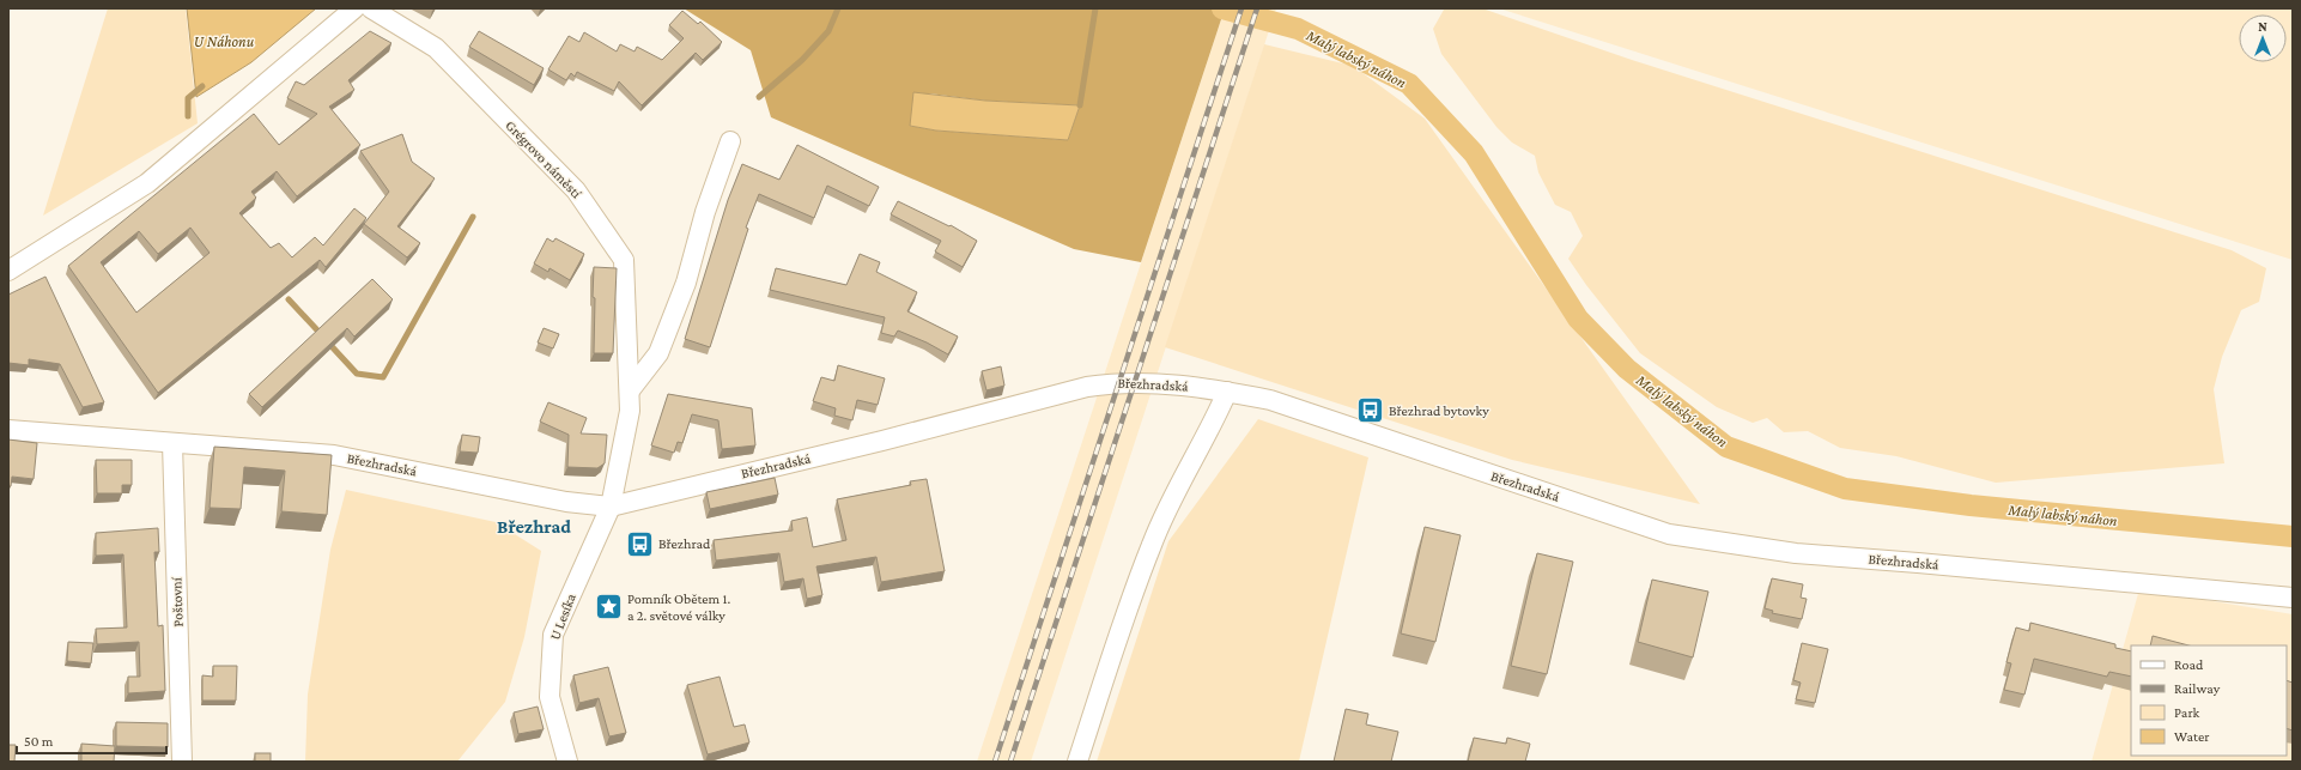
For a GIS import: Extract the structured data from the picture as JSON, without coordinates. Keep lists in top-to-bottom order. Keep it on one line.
{"streets":{"street":["Grégrovo náměstí","Březhradská","Poštovní","U Lesíka"]},"crossings":[["Grégrovo náměstí","Březhradská"],["Grégrovo náměstí","U Lesíka"],["Březhradská","Poštovní"],["Březhradská","U Lesíka"]],"districts":["Březhrad"],"water":["U Náhonu","Malý labský náhon"],"places":{"bus stop":["Březhrad bytovky","Březhrad"],"place":["Pomník Obětem 1. a 2. světové války"]},"legend":["Road","Railway","Park","Water"],"scale_bar":"50 m","north":"top"}
